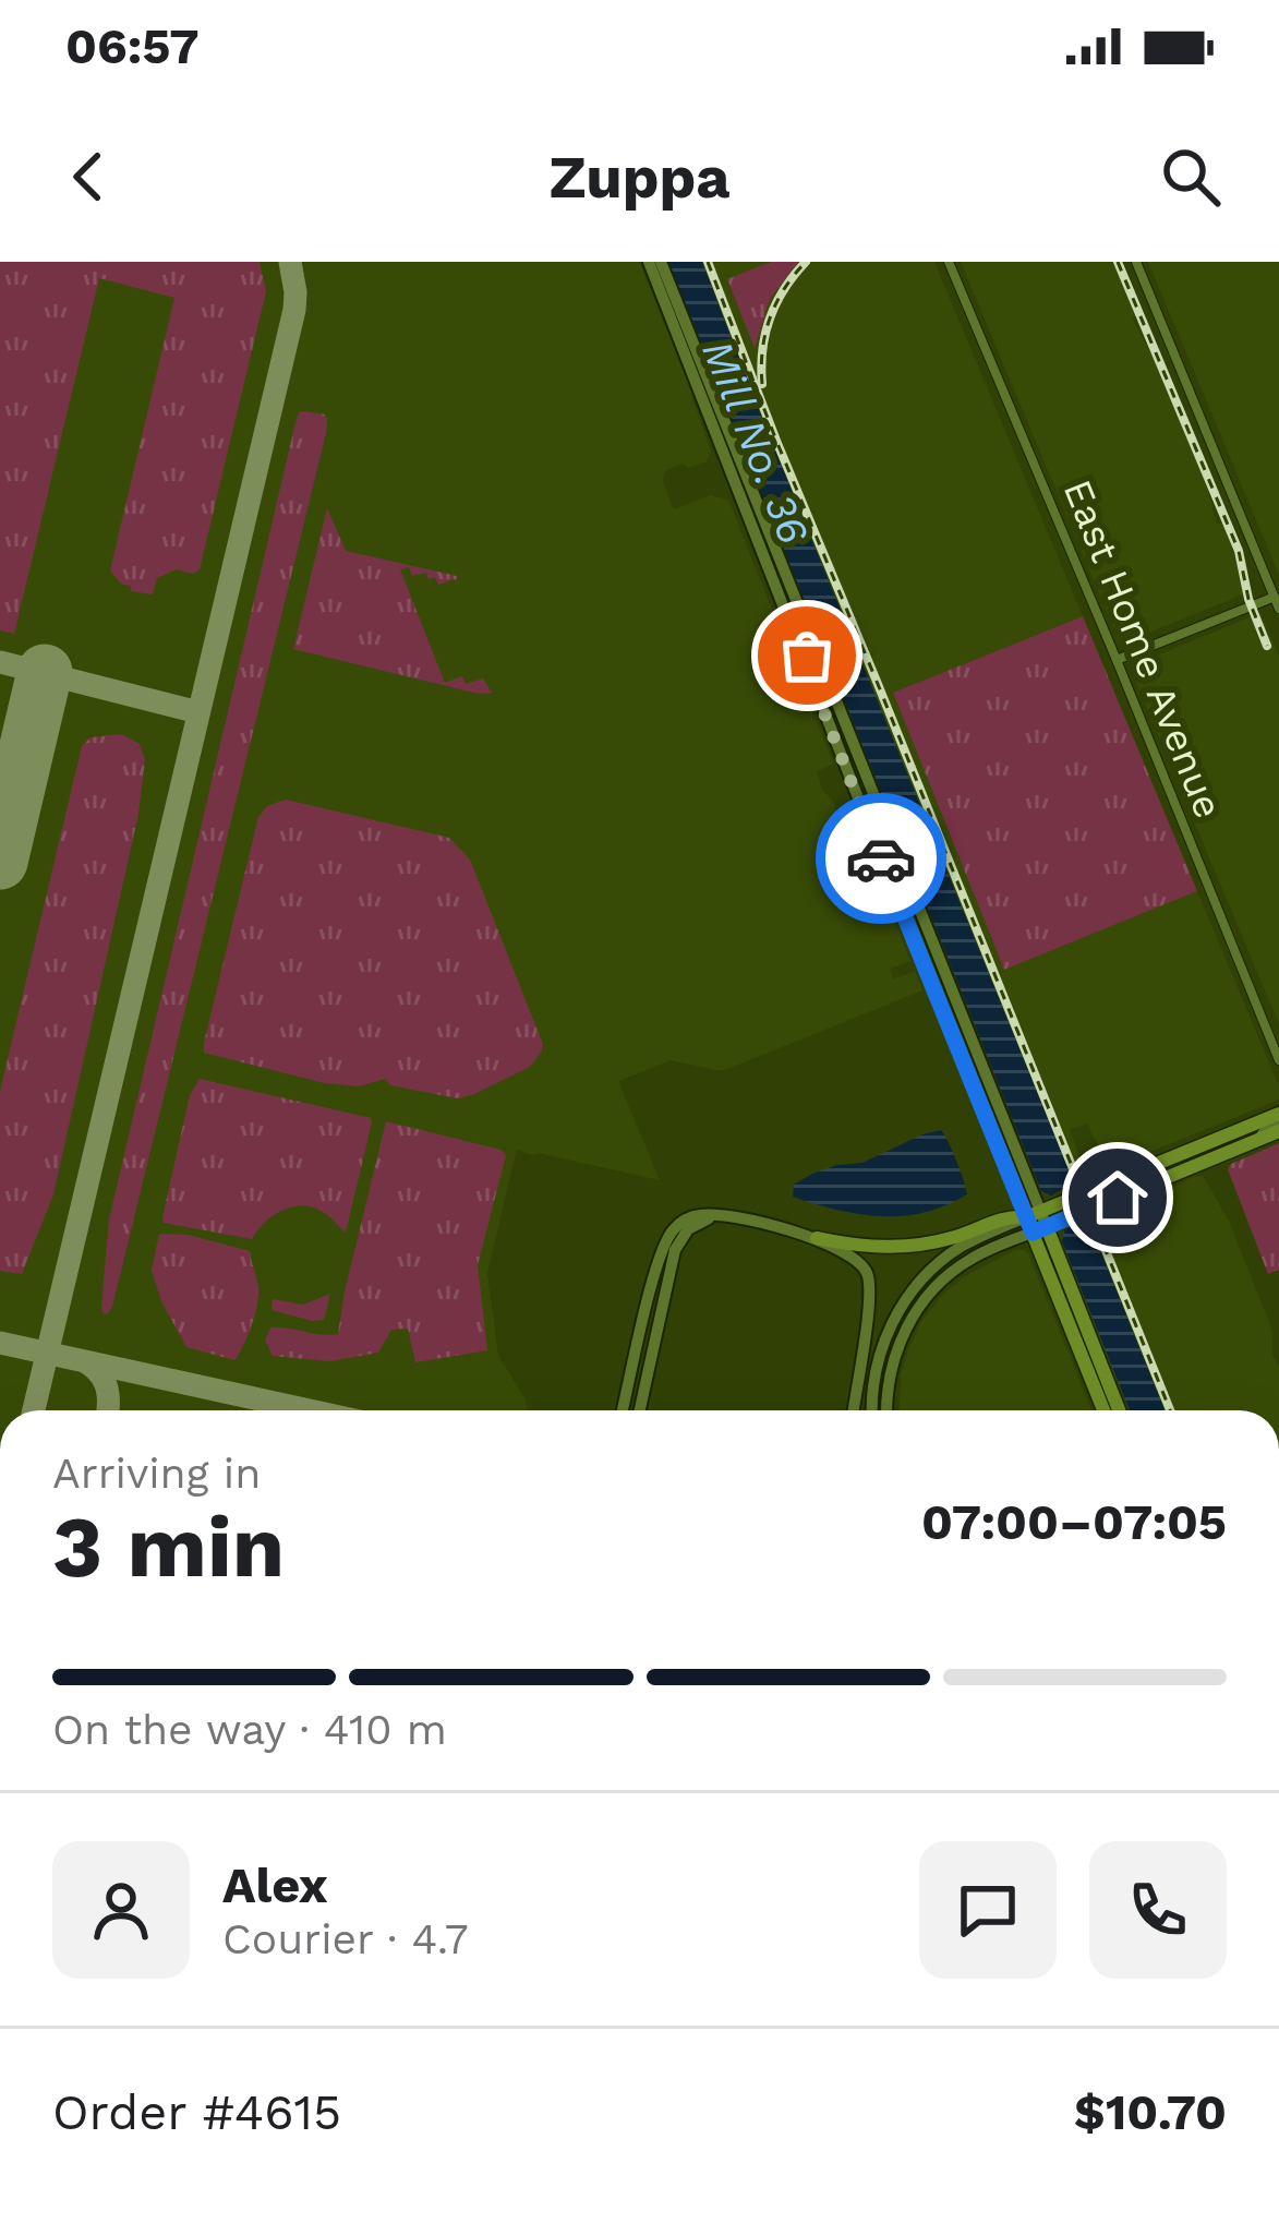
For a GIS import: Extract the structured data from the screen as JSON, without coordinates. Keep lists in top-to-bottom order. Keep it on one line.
{"streets":{"street":["East Home Avenue"]},"water":["Mill No. 36"],"page":{"status":"06:57","header":"Zuppa","heading":["3 min","Arriving in","07:00–07:05"],"panel":["Alex","Courier · 4.7","Order #4615","$10.70"],"bar":"On the way · 410 m"}}
